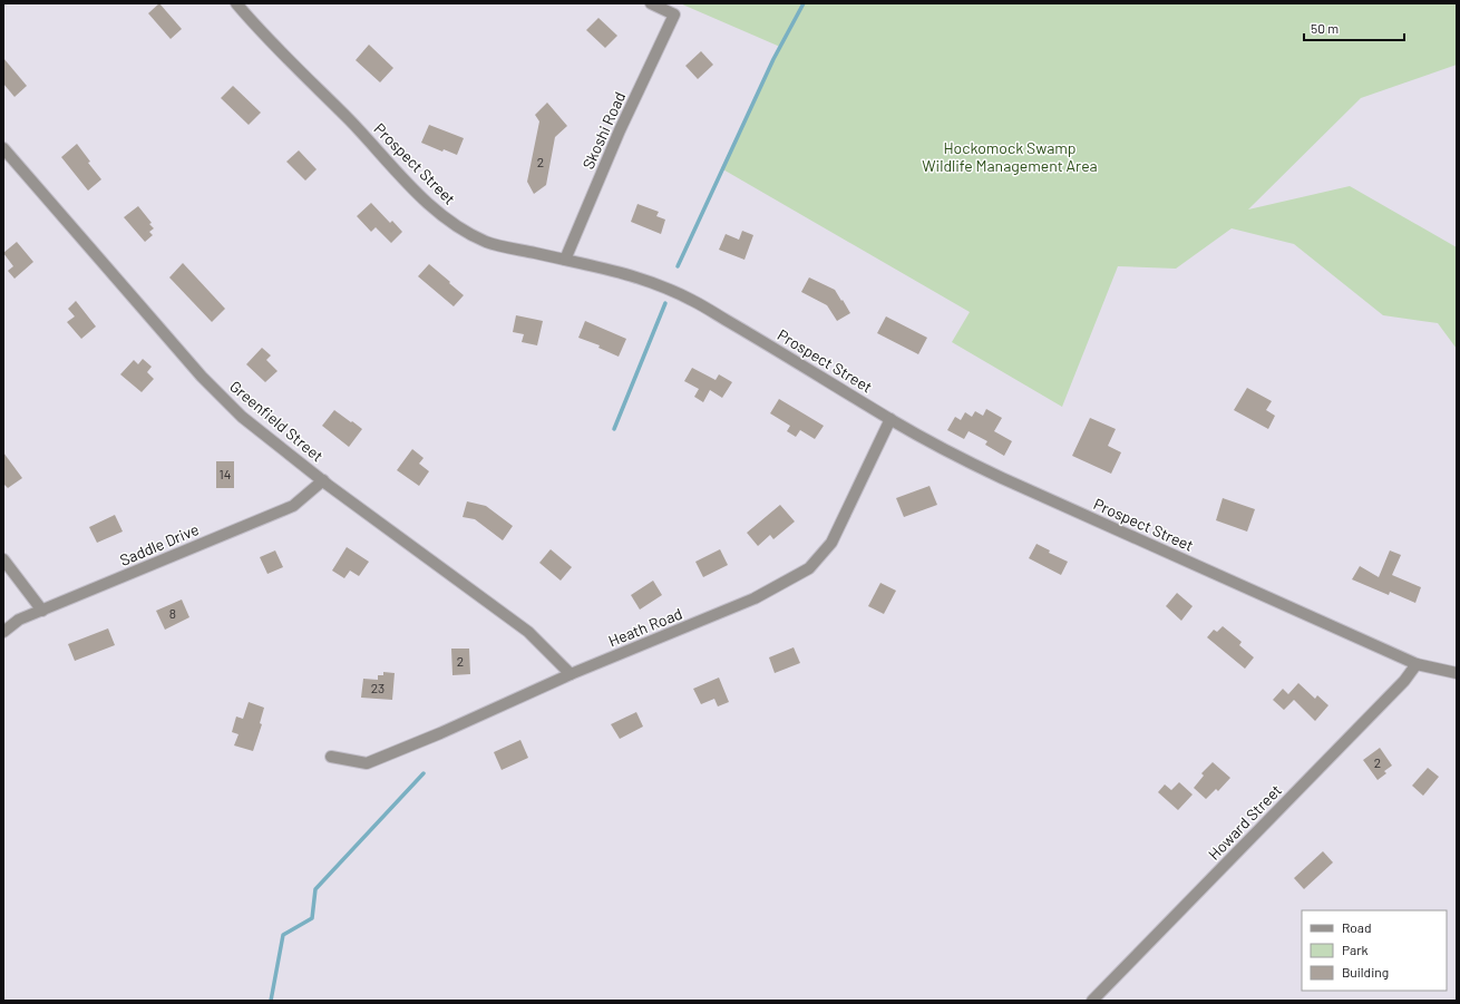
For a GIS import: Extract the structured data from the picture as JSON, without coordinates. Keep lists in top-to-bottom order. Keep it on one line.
{"streets":{"street":["Skoshi Road","Prospect Street","Greenfield Street","Saddle Drive","Heath Road","Howard Street"]},"crossings":[["Skoshi Road","Prospect Street"],["Prospect Street","Heath Road"],["Prospect Street","Howard Street"],["Greenfield Street","Saddle Drive"],["Greenfield Street","Heath Road"]],"parks":["Hockomock Swamp Wildlife Management Area"],"house_numbers":["2","14","8","2","23","2"],"legend":["Road","Park","Building"],"scale_bar":"50 m"}
